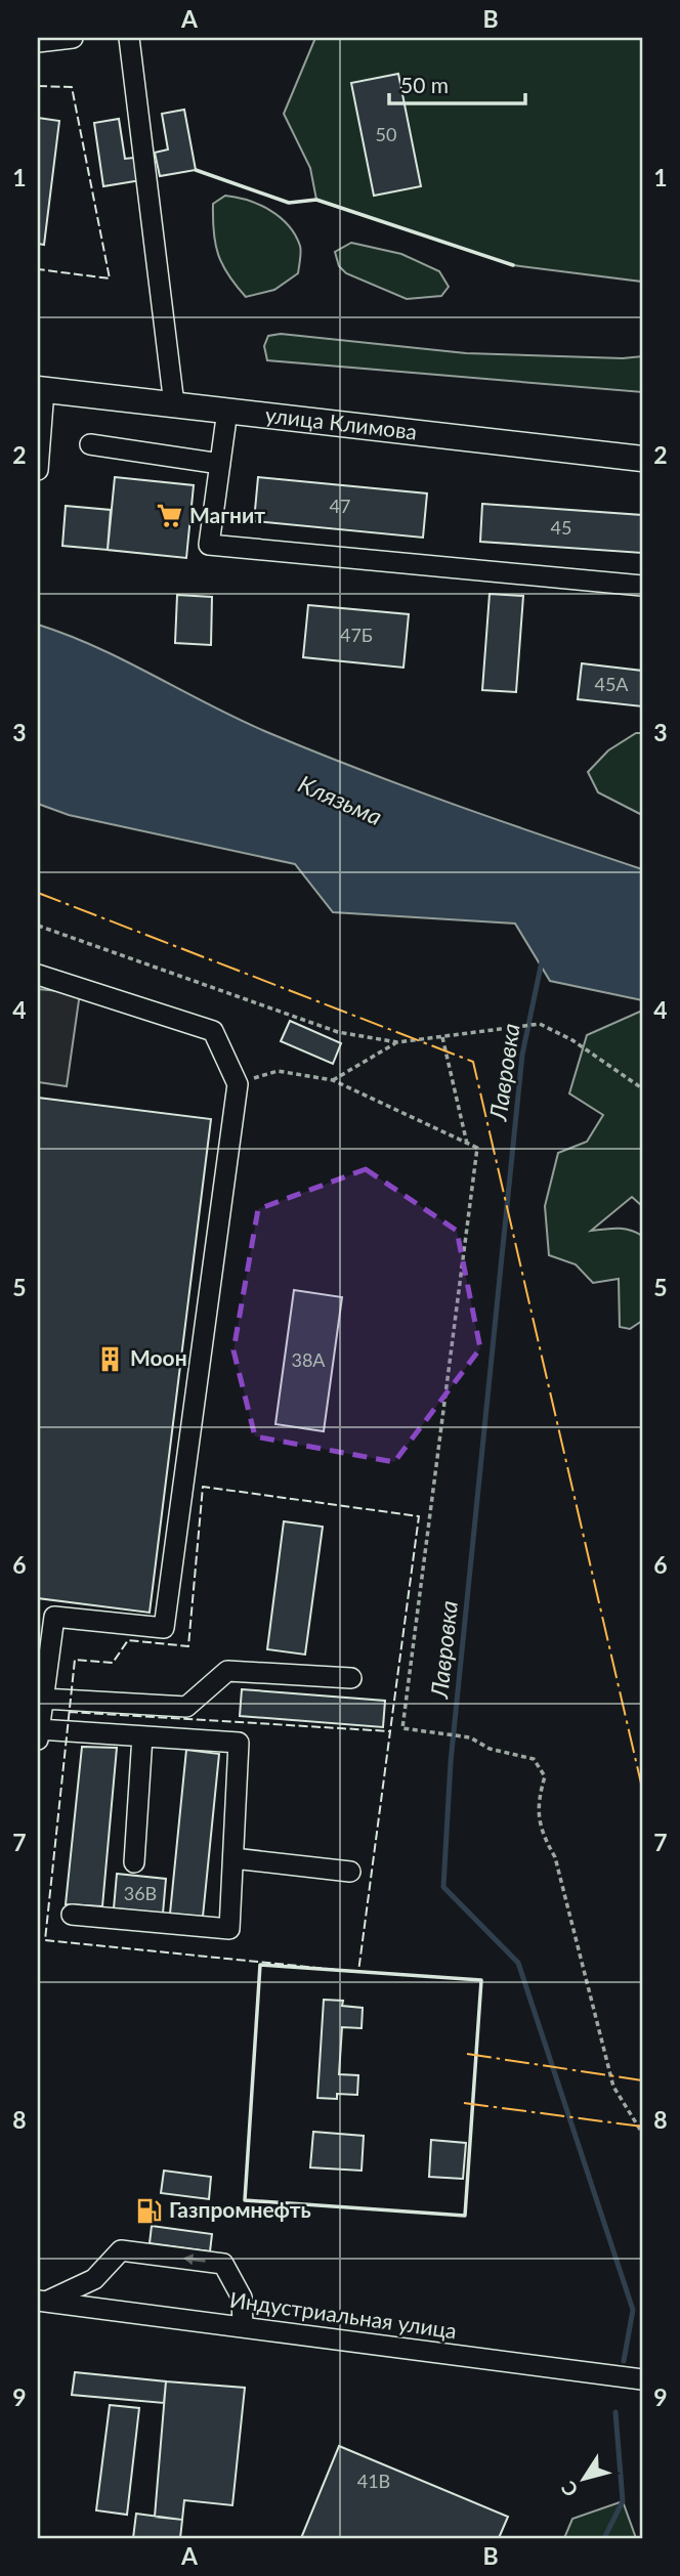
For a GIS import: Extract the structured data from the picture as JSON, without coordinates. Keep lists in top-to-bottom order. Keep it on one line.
{"streets":{"main road":["улица Климова"],"street":["Индустриальная улица"]},"water":["Клязьма","Лавровка"],"places":{"supermarket":["Магнит"],"building":["Моон"],"fuel station":["Газпромнефть"]},"house_numbers":["50","47","45","47Б","45А","38А","36В","41В"],"scale_bar":"50 m","north":"bottom left","grid":{"columns":["A","B"],"rows":["1","2","3","4","5","6","7","8","9"]}}
